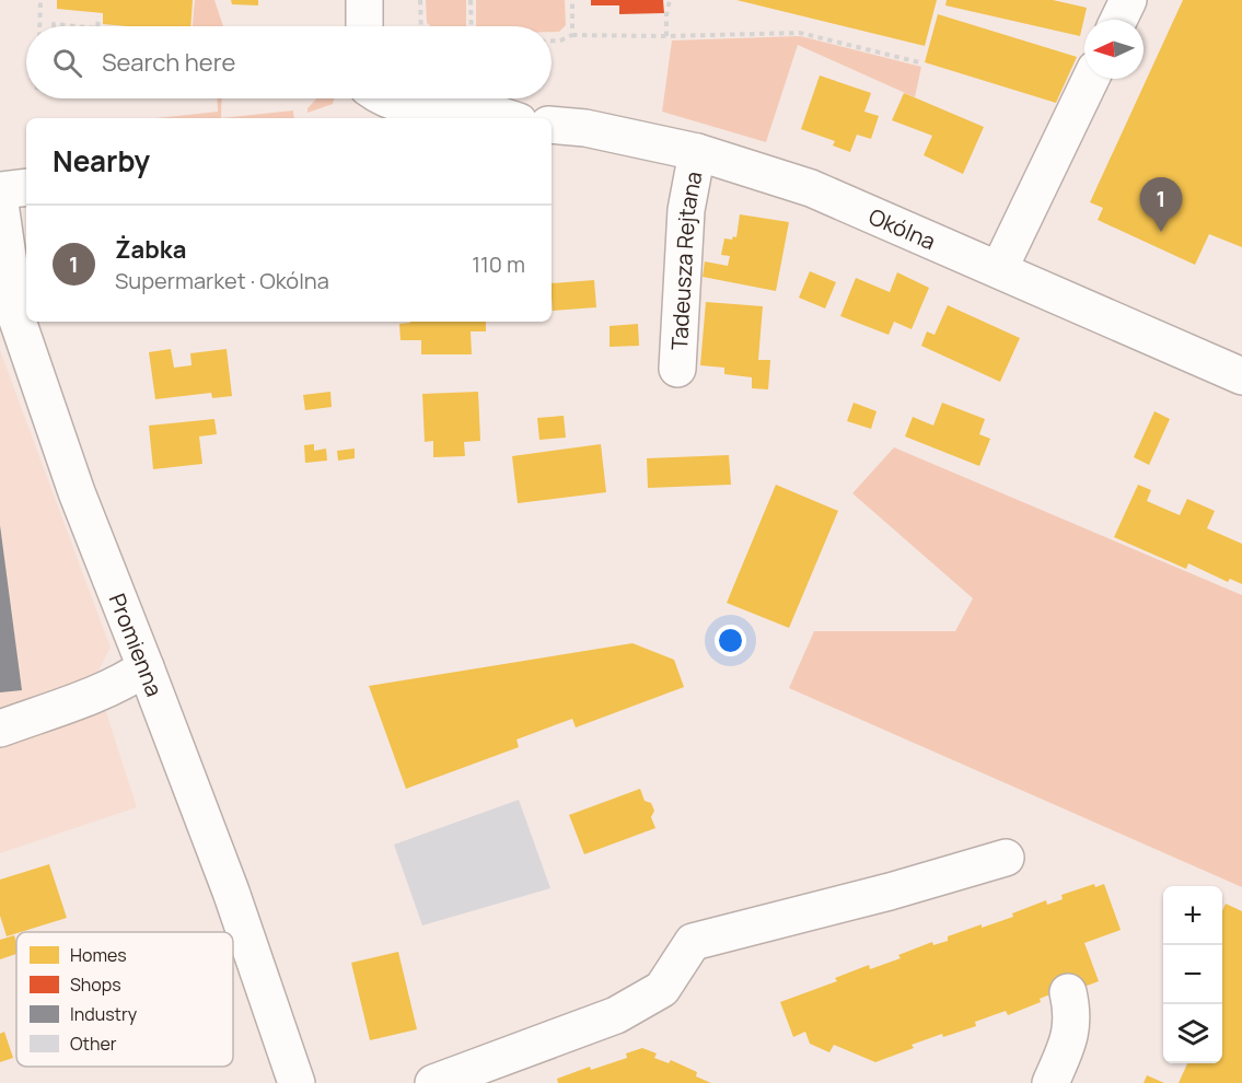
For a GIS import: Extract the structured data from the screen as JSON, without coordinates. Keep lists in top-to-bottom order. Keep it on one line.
{"streets":{"street":["Okólna","Tadeusza Rejtana","Promienna"]},"crossings":[["Okólna","Tadeusza Rejtana"]],"legend":["Homes","Shops","Industry","Other"],"north":"left","page":{"search":"Search here","heading":"Nearby","pins":"1","list":[{"mark":"1","name":"Żabka","note":"Supermarket · Okólna","value":"110 m"}],"map_buttons":["+","−"]}}
